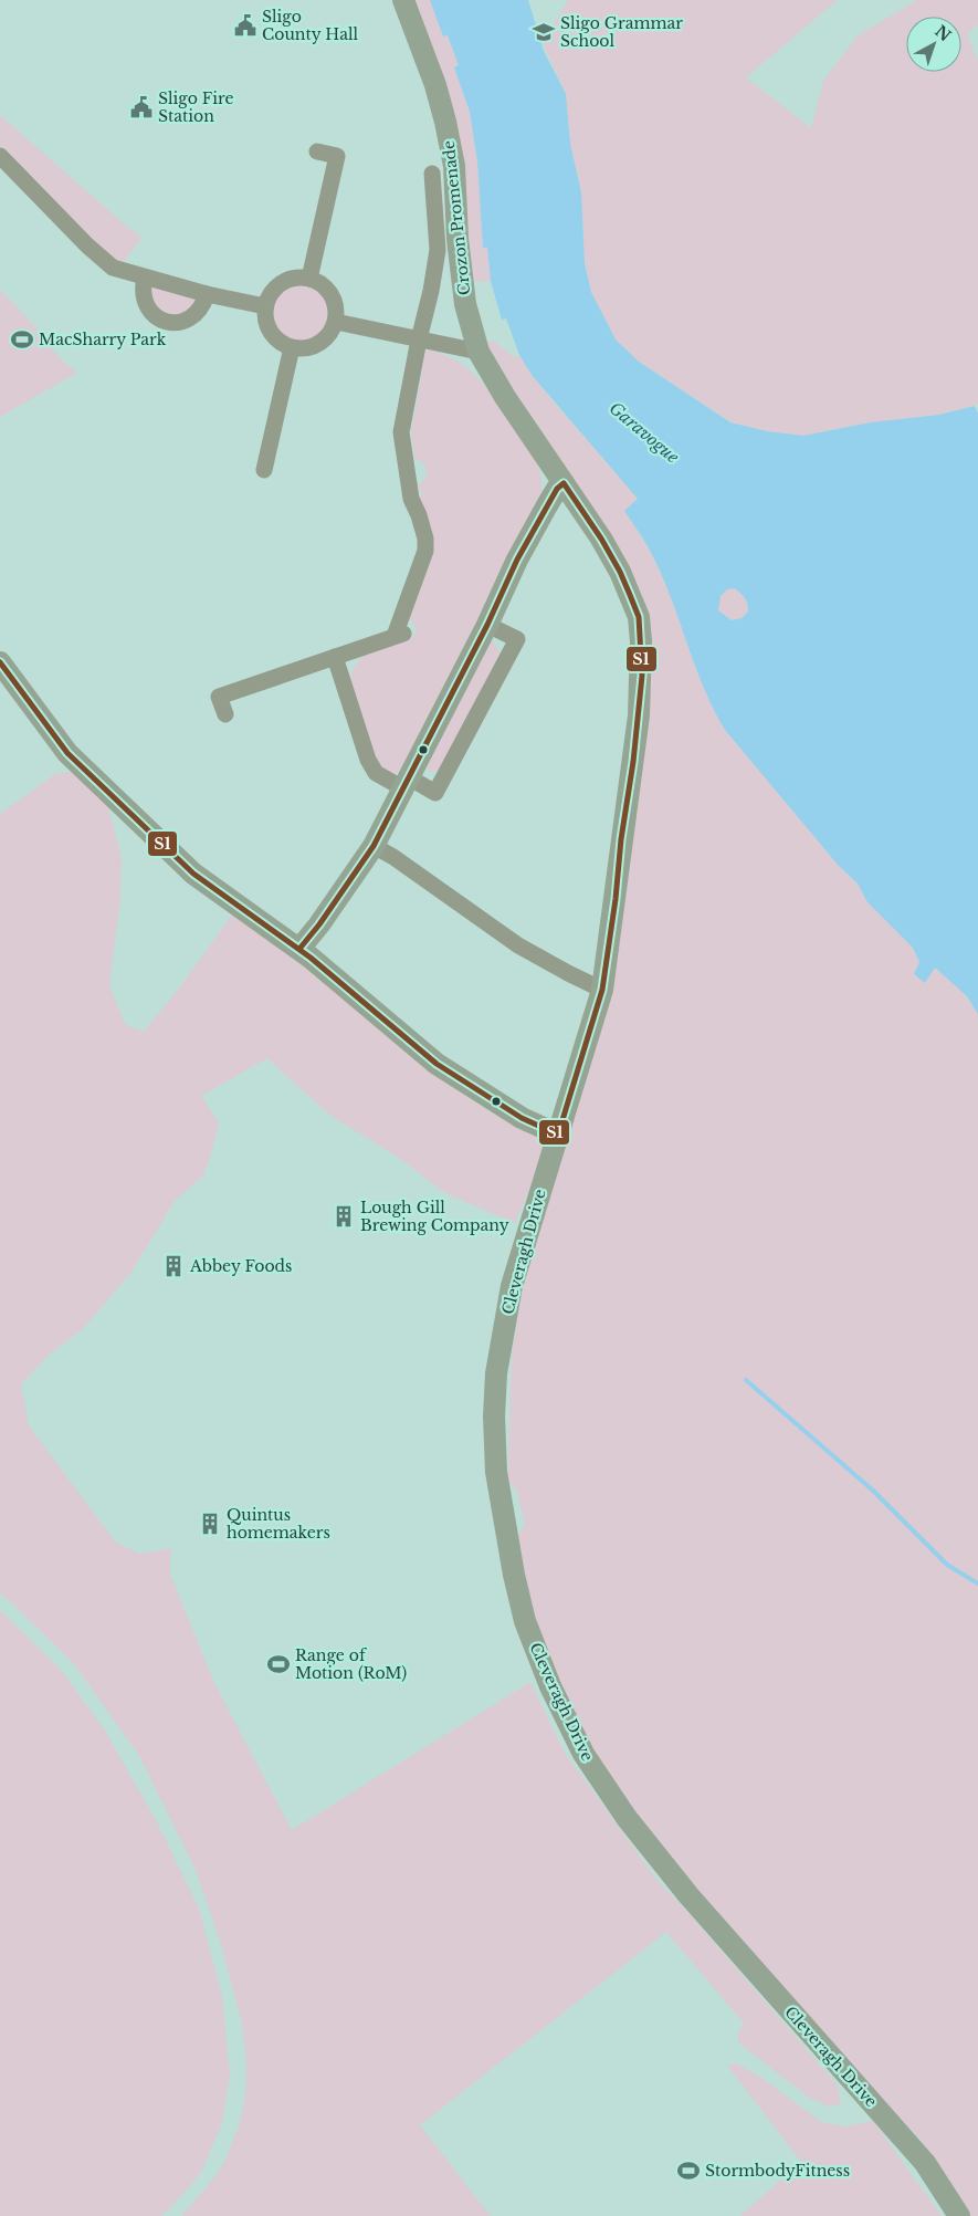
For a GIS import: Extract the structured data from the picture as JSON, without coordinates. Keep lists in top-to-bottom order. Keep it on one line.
{"streets":{"street":["Crozon Promenade","Cleveragh Drive"]},"crossings":[["Crozon Promenade","Cleveragh Drive"]],"water":["Garavogue"],"places":{"public building":["Sligo County Hall","Sligo Fire Station"],"school or university":["Sligo Grammar School"],"sports":["MacSharry Park","Range of Motion (RoM)","StormbodyFitness"],"building":["Lough Gill Brewing Company","Abbey Foods","Quintus homemakers"]},"lines":["transit line S1"],"north":"top right"}
